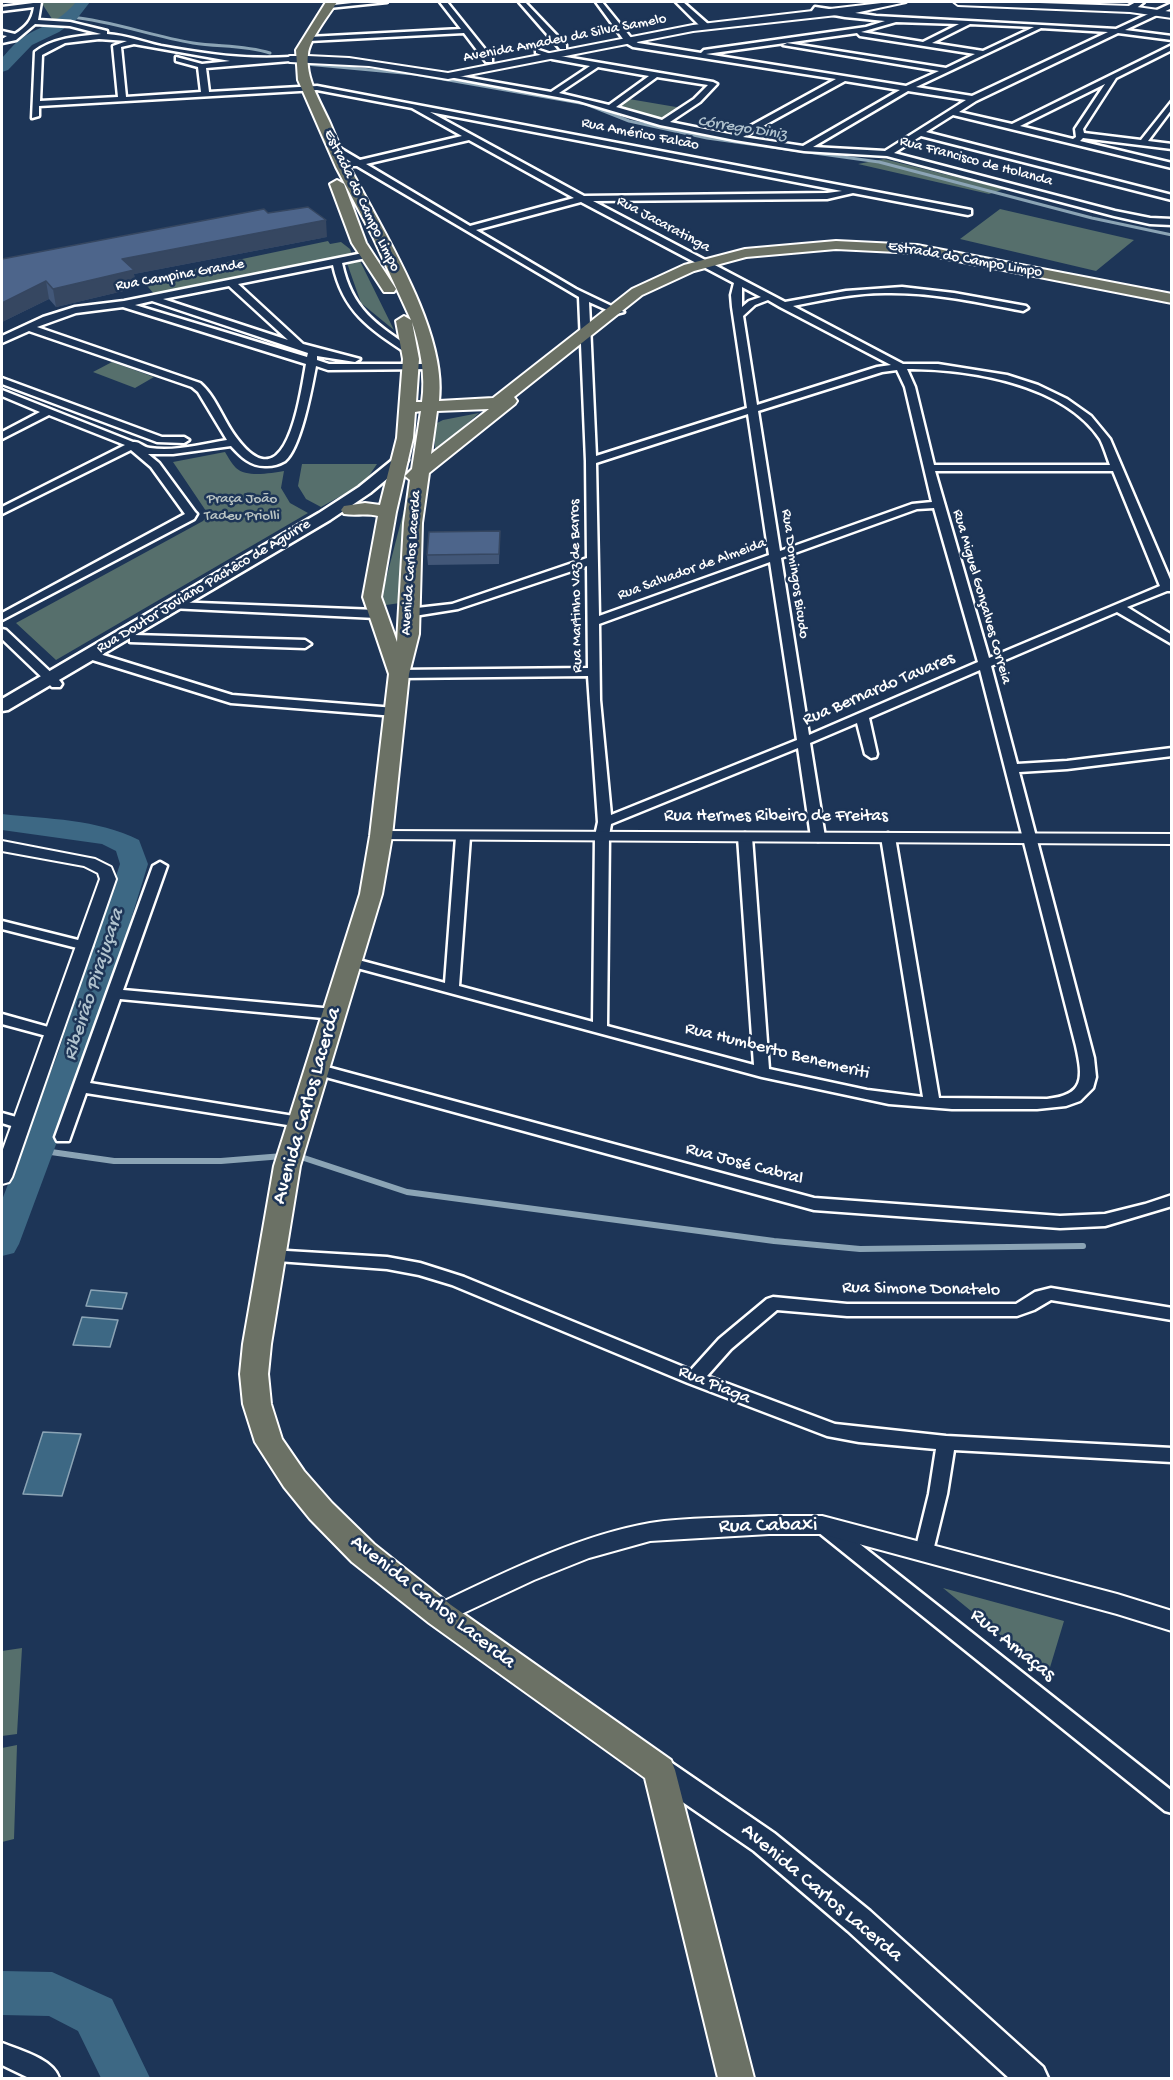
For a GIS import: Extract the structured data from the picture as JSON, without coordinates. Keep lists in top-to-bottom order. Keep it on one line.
{"streets":{"main road":["Estrada do Campo Limpo","Avenida Carlos Lacerda","Rua Doutor Joviano Pachêco de Aguirre"],"street":["Avenida Amadeu da Silva Samelo","Rua Américo Falcão","Rua Francisco de Holanda","Rua Jacaratinga","Rua Campina Grande","Rua Salvador de Almeida","Rua Domingos Bicudo","Rua Martinho Vaz de Barros","Rua Miguel Gonçalves Correia","Rua Bernardo Tavares","Rua Hermes Ribeiro de Freitas","Rua Humberto Benemeriti","Rua José Cabral","Rua Simone Donatelo","Rua Piaga","Rua Cabaxi","Rua Amaças"]},"crossings":[["Avenida Amadeu da Silva Samelo","Rua Francisco de Holanda"],["Rua Américo Falcão","Estrada do Campo Limpo"],["Rua Américo Falcão","Rua Jacaratinga"],["Rua Francisco de Holanda","Estrada do Campo Limpo"],["Estrada do Campo Limpo","Rua Jacaratinga"],["Estrada do Campo Limpo","Rua Campina Grande"],["Estrada do Campo Limpo","Avenida Carlos Lacerda"],["Estrada do Campo Limpo","Rua Martinho Vaz de Barros"],["Estrada do Campo Limpo","Rua Doutor Joviano Pachêco de Aguirre"],["Rua Jacaratinga","Rua Domingos Bicudo"],["Rua Jacaratinga","Rua Miguel Gonçalves Correia"],["Avenida Carlos Lacerda","Rua Doutor Joviano Pachêco de Aguirre"],["Avenida Carlos Lacerda","Rua Hermes Ribeiro de Freitas"],["Avenida Carlos Lacerda","Rua Humberto Benemeriti"],["Avenida Carlos Lacerda","Rua José Cabral"],["Avenida Carlos Lacerda","Rua Piaga"],["Avenida Carlos Lacerda","Rua Cabaxi"],["Rua Salvador de Almeida","Rua Domingos Bicudo"],["Rua Salvador de Almeida","Rua Martinho Vaz de Barros"],["Rua Salvador de Almeida","Rua Miguel Gonçalves Correia"],["Rua Domingos Bicudo","Rua Bernardo Tavares"],["Rua Domingos Bicudo","Rua Hermes Ribeiro de Freitas"],["Rua Martinho Vaz de Barros","Rua Bernardo Tavares"],["Rua Martinho Vaz de Barros","Rua Hermes Ribeiro de Freitas"],["Rua Martinho Vaz de Barros","Rua Humberto Benemeriti"],["Rua Miguel Gonçalves Correia","Rua Bernardo Tavares"],["Rua Miguel Gonçalves Correia","Rua Hermes Ribeiro de Freitas"],["Rua Miguel Gonçalves Correia","Rua Humberto Benemeriti"],["Rua Bernardo Tavares","Rua Hermes Ribeiro de Freitas"],["Rua Hermes Ribeiro de Freitas","Rua Humberto Benemeriti"],["Rua Simone Donatelo","Rua Piaga"],["Rua Cabaxi","Rua Amaças"]],"water":["Córrego Diniz","Ribeirão Pirajuçara"],"parks":["Praça João Tadeu Priolli"]}
